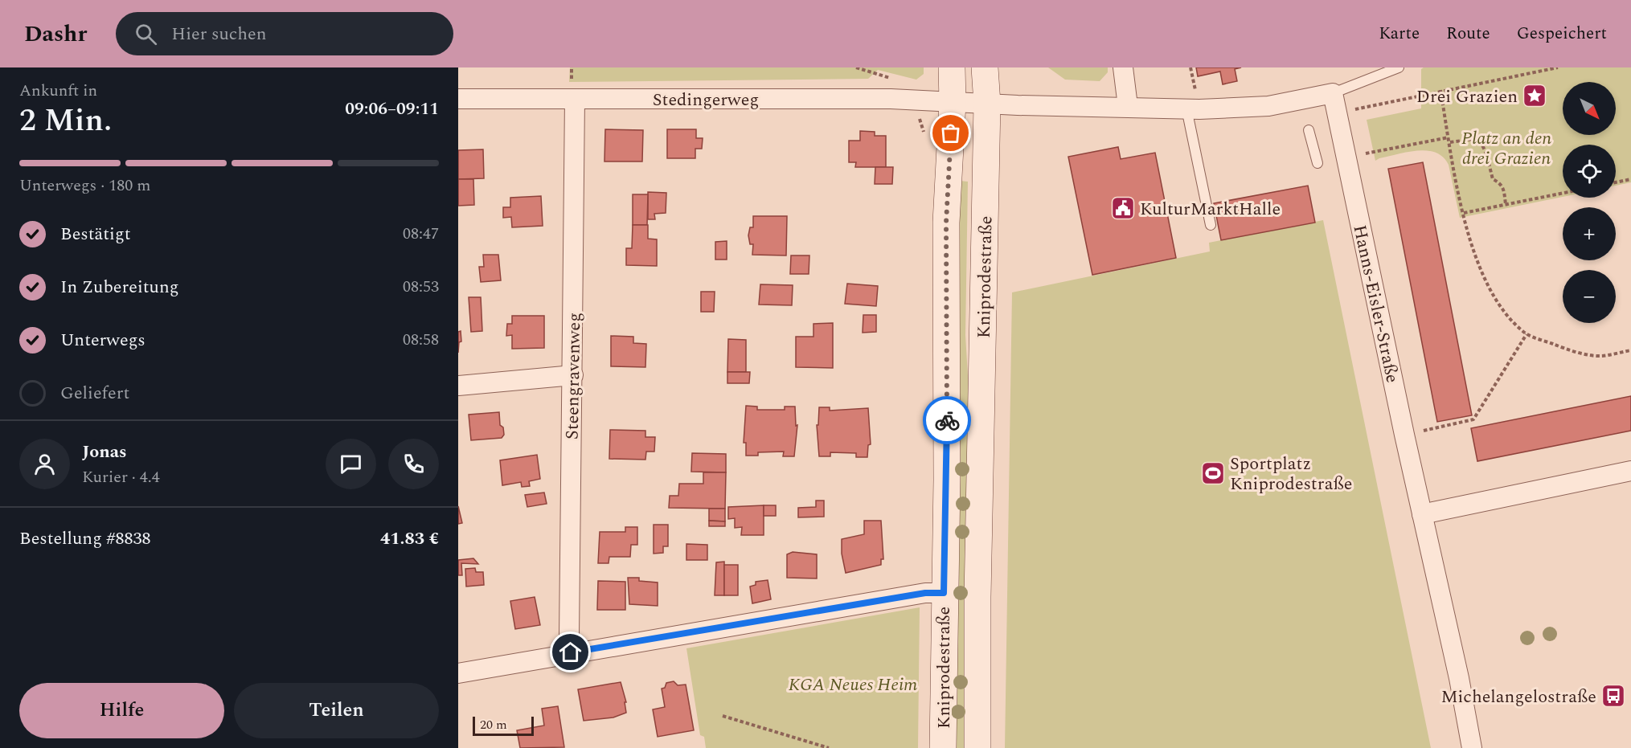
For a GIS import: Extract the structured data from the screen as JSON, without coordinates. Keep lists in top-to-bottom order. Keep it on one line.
{"streets":{"main road":["Kniprodestraße"],"street":["Stedingerweg","Hanns-Eisler-Straße","Steengravenweg"]},"crossings":[["Stedingerweg","Kniprodestraße"],["Stedingerweg","Steengravenweg"]],"parks":["Platz an den drei Grazien","KGA Neues Heim"],"places":{"place":["Drei Grazien"],"public building":["KulturMarktHalle"],"sports":["Sportplatz Kniprodestraße"],"bus stop":["Michelangelostraße"]},"scale_bar":"20 m","north":"bottom right","page":{"header":"Dashr","search":"Hier suchen","nav":["Karte","Route","Gespeichert"],"heading":["2 Min.","Ankunft in","09:06–09:11"],"panel":["Jonas","Kurier · 4.4","Bestellung #8838","41.83 €"],"map_buttons":["+","−"],"bar":"Unterwegs · 180 m","list":[["Bestätigt","08:47"],["In Zubereitung","08:53"],["Unterwegs","08:58"],"Geliefert"],"buttons":["Hilfe","Teilen"],"scale":"20 m"}}
